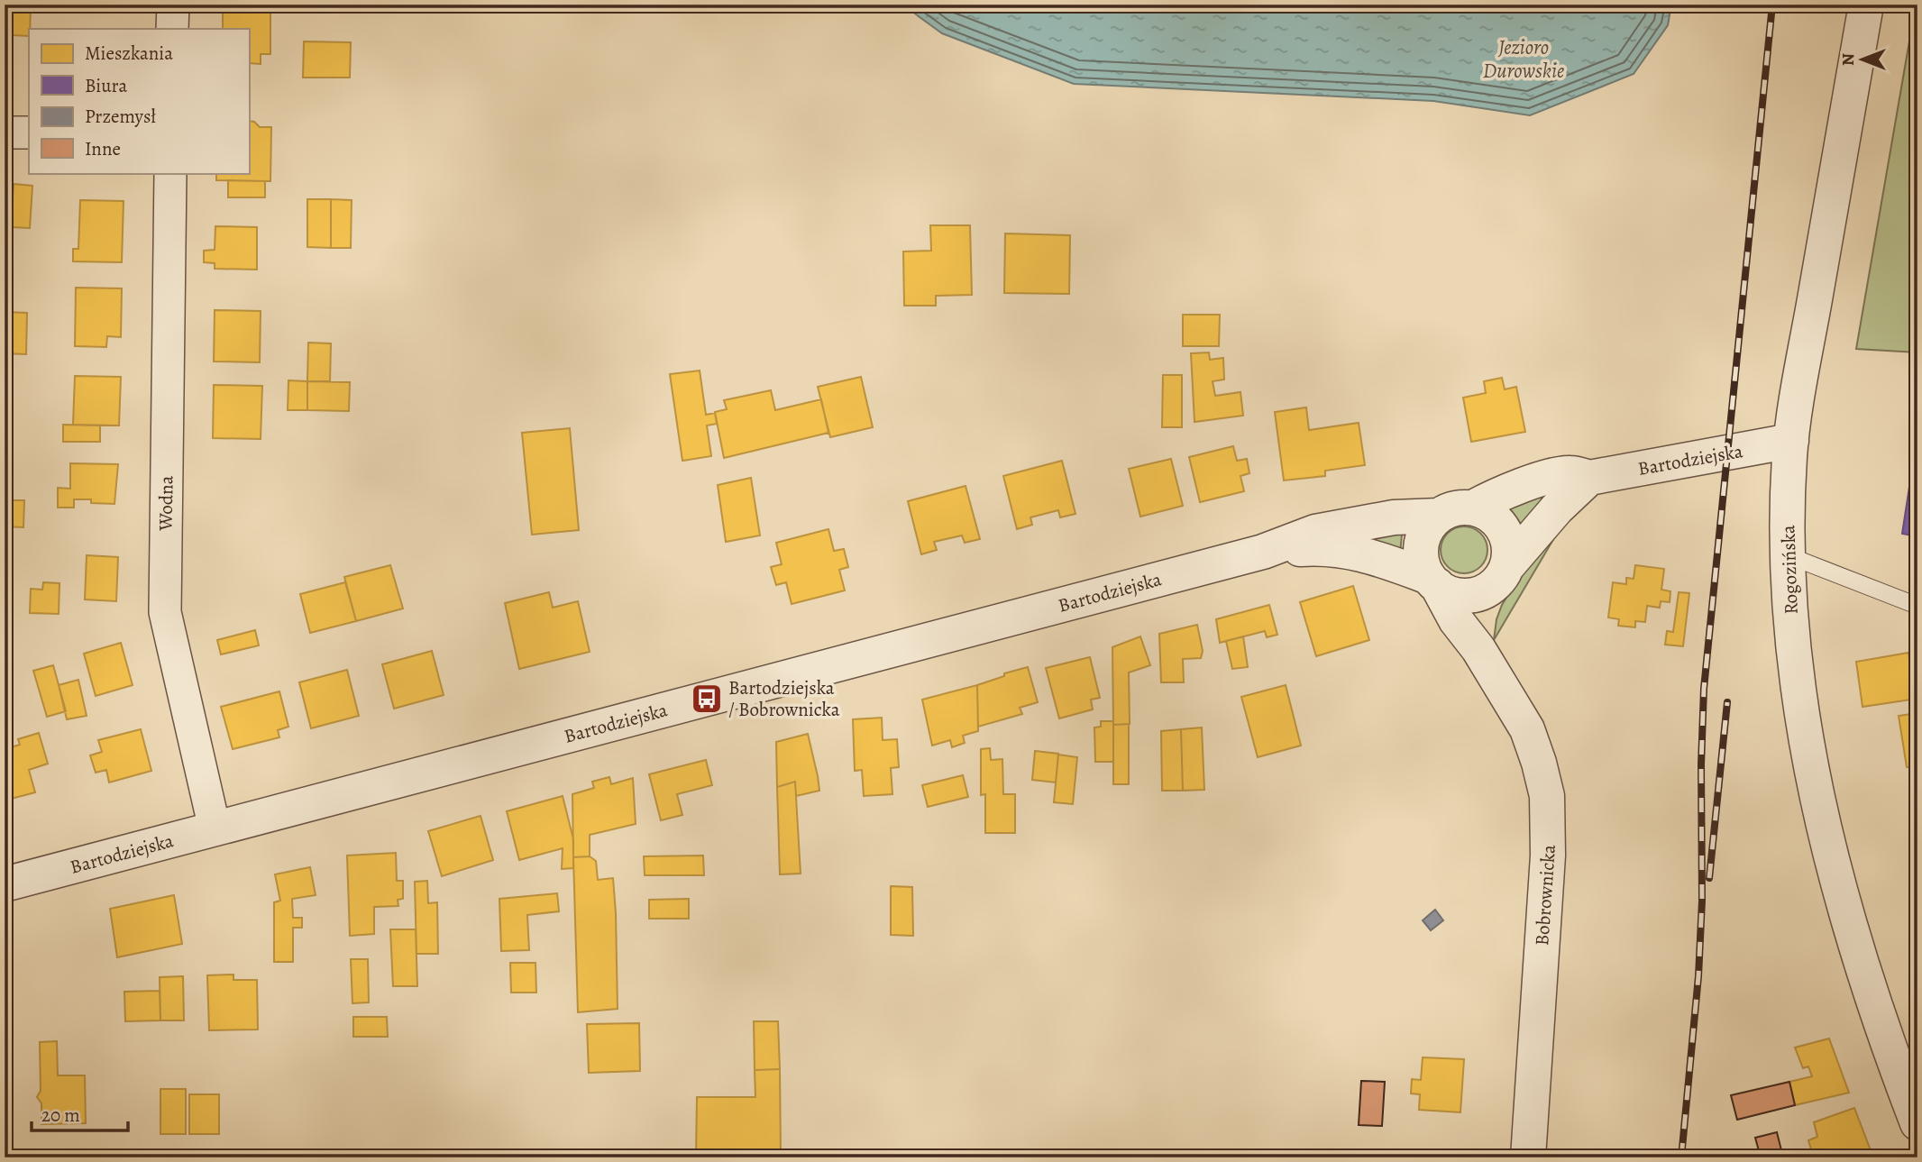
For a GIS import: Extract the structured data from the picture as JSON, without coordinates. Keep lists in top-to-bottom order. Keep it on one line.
{"streets":{"street":["Bartodziejska","Wodna","Rogozińska","Bobrownicka"]},"crossings":[["Bartodziejska","Wodna"],["Bartodziejska","Rogozińska"],["Bartodziejska","Bobrownicka"]],"water":["Jezioro Durowskie"],"places":{"bus stop":["Bartodziejska / Bobrownicka"]},"legend":["Mieszkania","Biura","Przemysł","Inne"],"scale_bar":"20 m","north":"left"}
